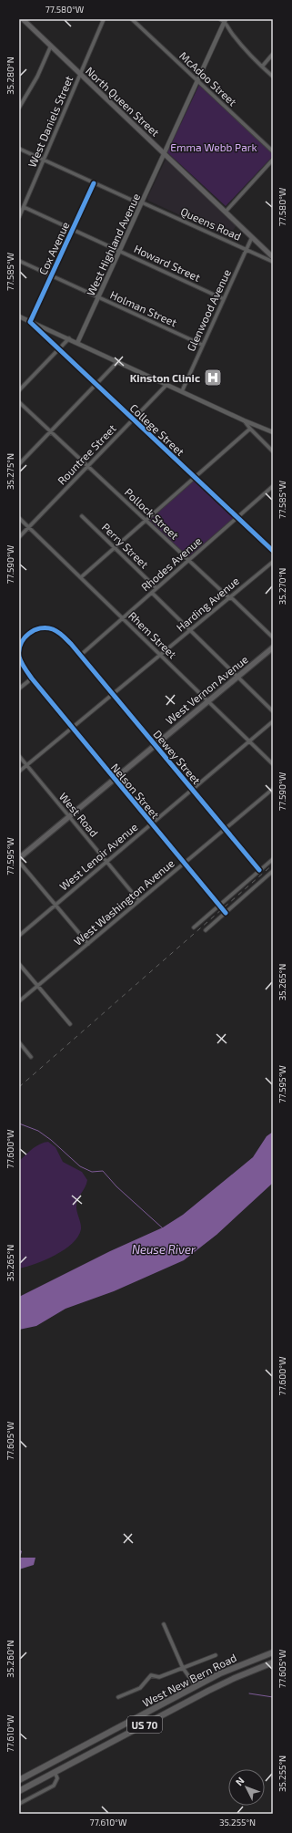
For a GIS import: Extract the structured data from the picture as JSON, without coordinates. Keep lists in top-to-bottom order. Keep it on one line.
{"streets":{"highway":["West New Bern Road","US 70"],"main road":["North Queen Street","West Vernon Avenue"],"street":["McAdoo Street","West Daniels Street","Queens Road","West Highland Avenue","Cox Avenue","Howard Street","Holman Street","Glenwood Avenue","College Street","Rountree Street","Pollock Street","Perry Street","Rhodes Avenue","Harding Avenue","Rhem Street","Dewey Street","Nelson Street","West Road","West Lenoir Avenue","West Washington Avenue"]},"crossings":[["McAdoo Street","West Highland Avenue"],["North Queen Street","West Daniels Street"],["North Queen Street","West Highland Avenue"],["North Queen Street","Glenwood Avenue"],["West Daniels Street","Queens Road"],["West Daniels Street","Howard Street"],["Queens Road","West Highland Avenue"],["Queens Road","Cox Avenue"],["Queens Road","Glenwood Avenue"],["West Highland Avenue","Howard Street"],["West Highland Avenue","Holman Street"],["Cox Avenue","Howard Street"],["Cox Avenue","Holman Street"],["Cox Avenue","College Street"],["Howard Street","Glenwood Avenue"],["Holman Street","Glenwood Avenue"],["College Street","Rountree Street"],["College Street","Rhodes Avenue"],["Rountree Street","Pollock Street"],["Rountree Street","Rhem Street"],["Pollock Street","Rhodes Avenue"],["Pollock Street","Harding Avenue"],["Perry Street","Rhodes Avenue"],["Rhodes Avenue","Rhem Street"],["Rhodes Avenue","Dewey Street"],["Harding Avenue","Rhem Street"],["Harding Avenue","Dewey Street"],["Harding Avenue","Nelson Street"],["Harding Avenue","West Road"],["Rhem Street","West Vernon Avenue"],["Rhem Street","West Lenoir Avenue"],["West Vernon Avenue","Dewey Street"],["West Vernon Avenue","Nelson Street"],["West Vernon Avenue","West Road"],["Dewey Street","Nelson Street"],["Dewey Street","West Lenoir Avenue"],["Dewey Street","West Washington Avenue"],["Nelson Street","West Lenoir Avenue"],["Nelson Street","West Washington Avenue"],["West Road","West Lenoir Avenue"],["West Road","West Washington Avenue"]],"water":["Neuse River"],"parks":["Emma Webb Park"],"places":{"hospital":["Kinston Clinic"]},"north":"top left","coordinates":["77.580°W","35.280°N","77.585°W","35.275°N","77.590°W","35.270°N","77.595°W","35.265°N","77.600°W","77.605°W","35.260°N","77.610°W","35.255°N"]}
